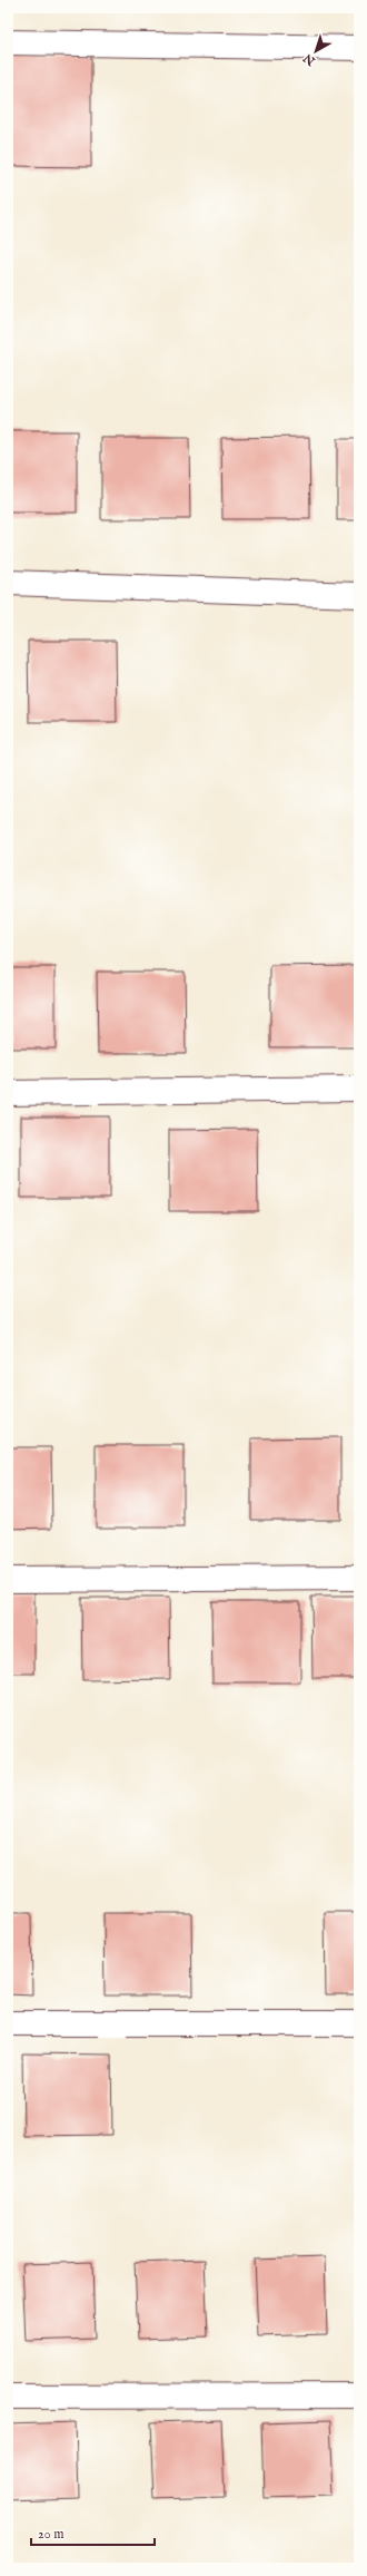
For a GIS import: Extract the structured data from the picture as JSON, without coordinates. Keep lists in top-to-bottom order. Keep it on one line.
{"scale_bar":"20 m","north":"bottom left"}
